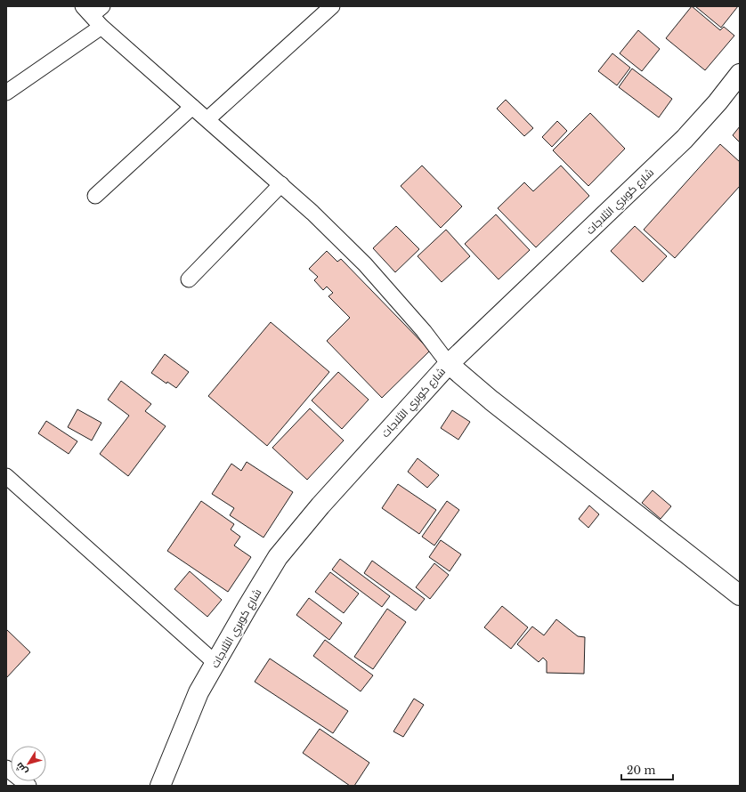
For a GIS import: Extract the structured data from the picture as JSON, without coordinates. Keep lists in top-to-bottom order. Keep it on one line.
{"streets":{"main road":["شارع كوبري الثلاجات"]},"scale_bar":"20 m","north":"bottom left"}
